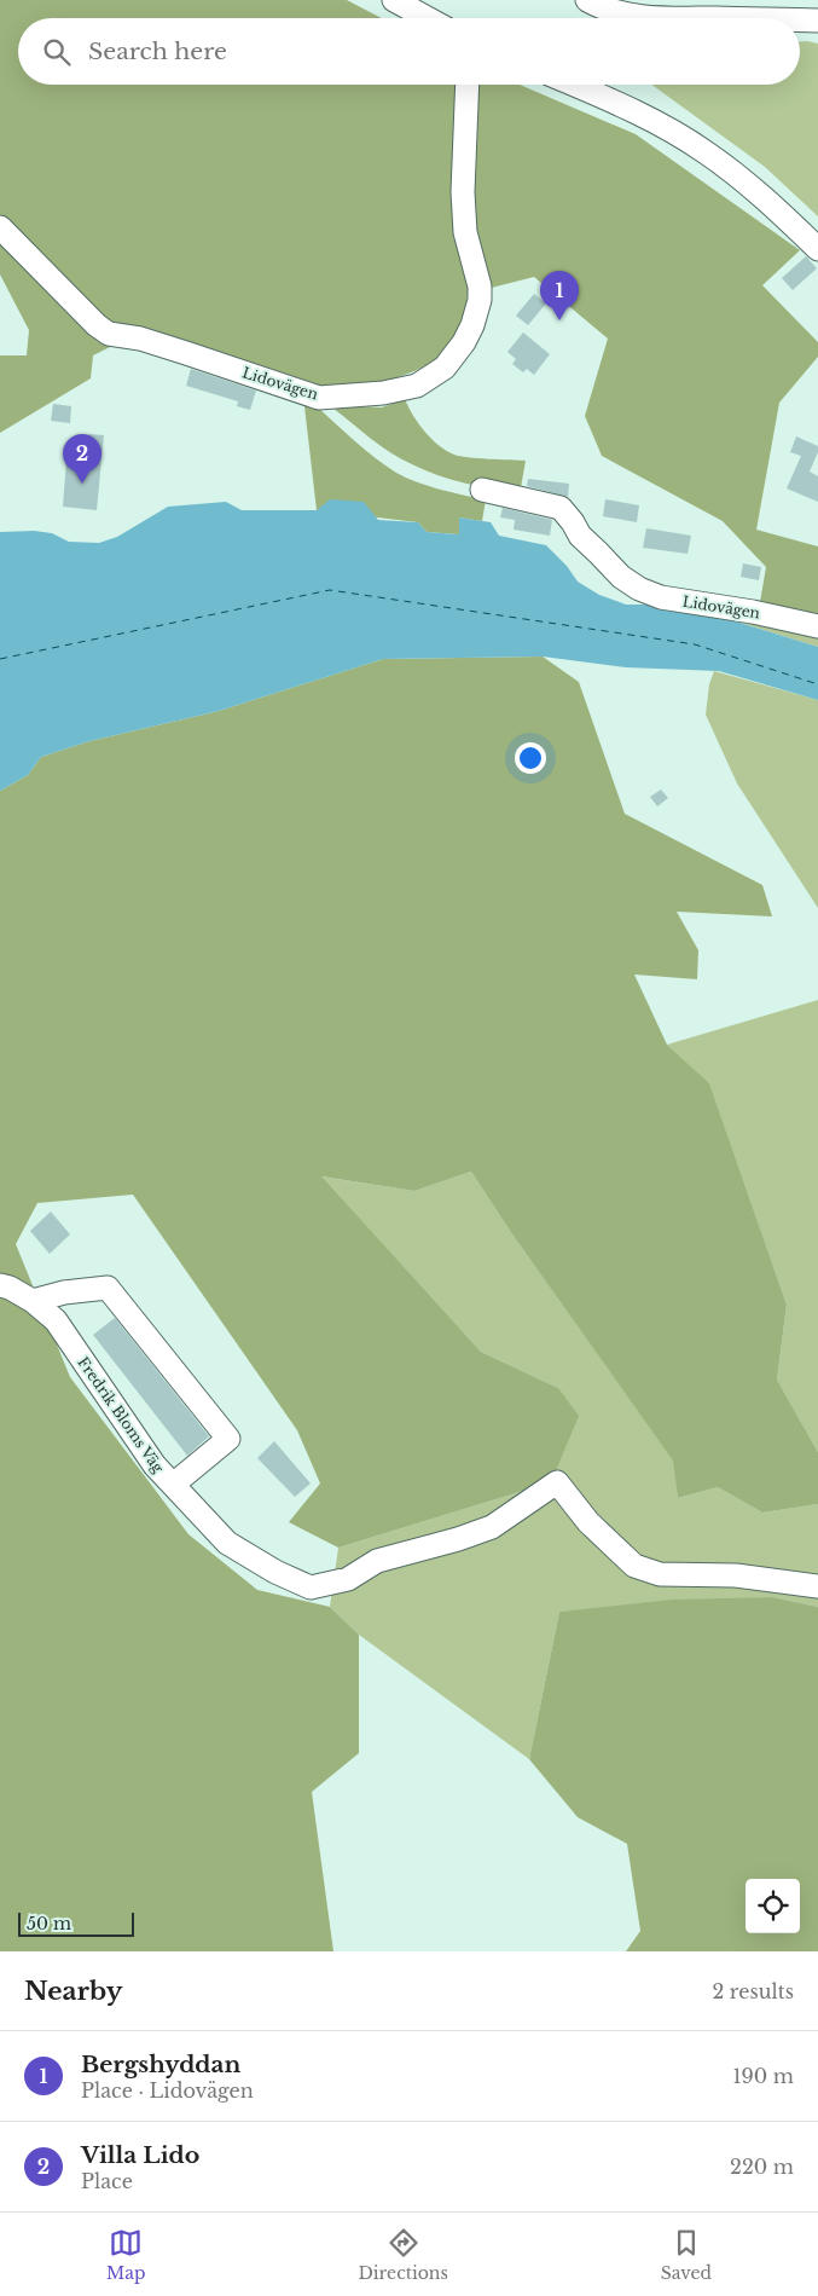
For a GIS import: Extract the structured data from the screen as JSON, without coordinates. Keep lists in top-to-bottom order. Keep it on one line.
{"streets":{"street":["Lidovägen","Fredrik Bloms Väg"]},"scale_bar":"50 m","page":{"search":"Search here","pins":["1","2"],"scale":"50 m","heading":["Nearby","2 results"],"list":[{"mark":"1","name":"Bergshyddan","note":"Place · Lidovägen","value":"190 m"},{"mark":"2","name":"Villa Lido","note":"Place","value":"220 m"}],"nav":["Map","Directions","Saved"]}}
